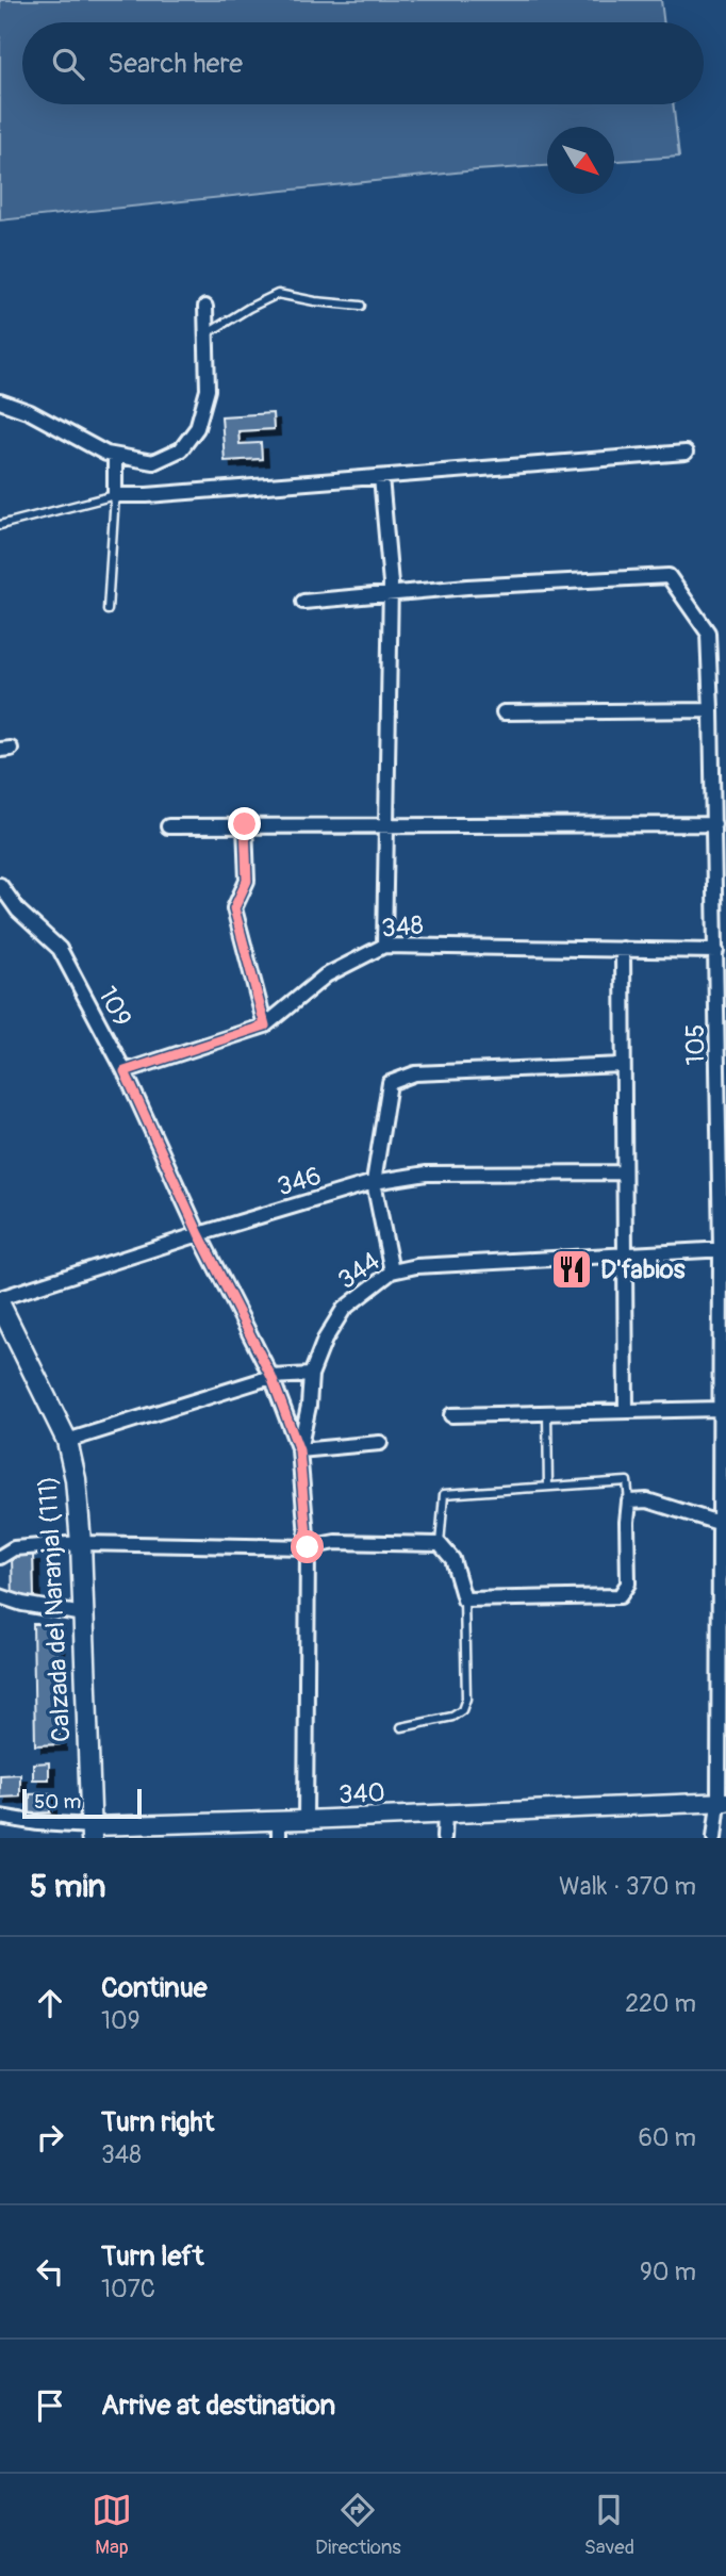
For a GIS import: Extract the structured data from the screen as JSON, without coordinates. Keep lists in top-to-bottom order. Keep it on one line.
{"streets":{"main road":["Calzada del Naranjal (111)"],"street":["348","109","105","346","344","340"]},"crossings":[["348","109"],["348","105"],["109","346"],["109","344"],["109","340"],["105","344"],["105","340"],["Calzada del Naranjal (111)","340"]],"places":{"restaurant":["D'fabios"]},"scale_bar":"50 m","north":"bottom right","page":{"search":"Search here","scale":"50 m","heading":["5 min","Walk · 370 m"],"list":[["Continue","109","220 m"],["Turn right","348","60 m"],["Turn left","107C","90 m"],"Arrive at destination"],"nav":["Map","Directions","Saved"]}}
